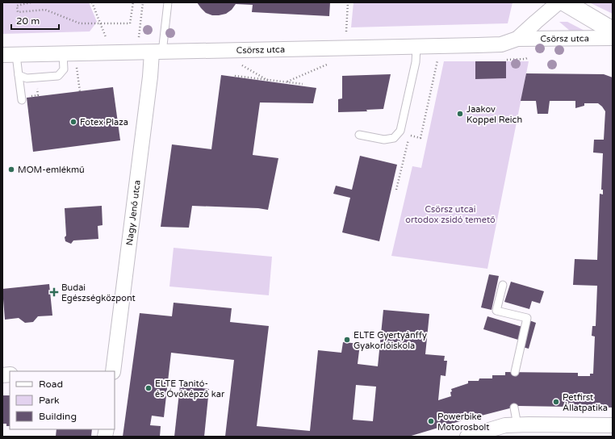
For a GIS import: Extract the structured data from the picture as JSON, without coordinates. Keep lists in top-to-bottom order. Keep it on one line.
{"streets":{"street":["Csörsz utca","Nagy Jenő utca"]},"crossings":[["Csörsz utca","Nagy Jenő utca"]],"parks":["Csörsz utcai ortodox zsidó temető"],"places":{"other":["Jaakov Koppel Reich","Fotex Plaza","MOM-emlékmű","ELTE Gyertyánffy Gyakorlóiskola","ELTE Tanitó- és Óvóképző kar","Petfirst Állatpatika","Powerbike Motorosbolt"],"health":["Budai Egészségközpont"]},"legend":["Road","Park","Building"],"scale_bar":"20 m"}
